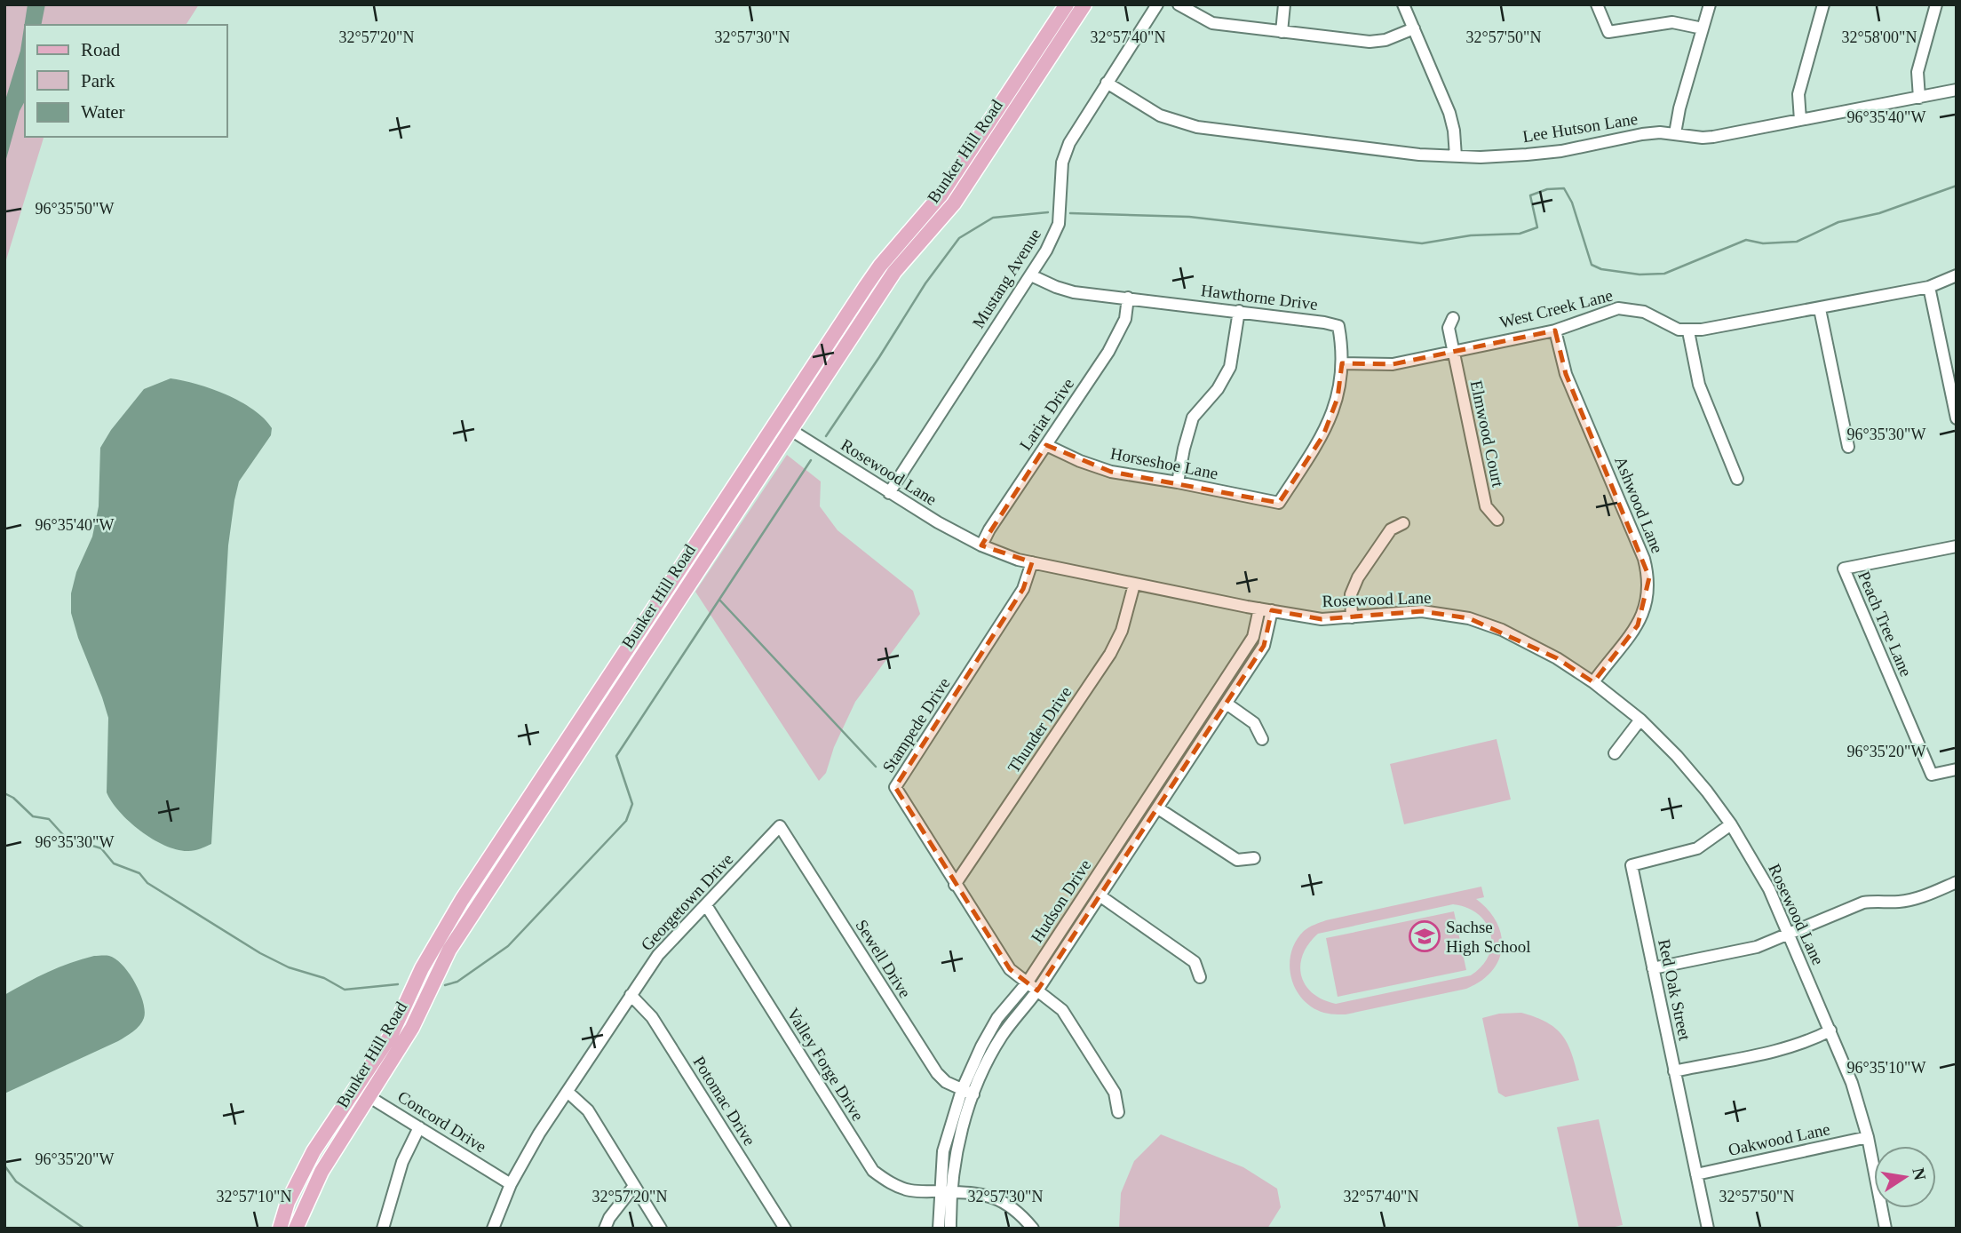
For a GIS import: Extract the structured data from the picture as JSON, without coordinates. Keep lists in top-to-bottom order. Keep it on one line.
{"streets":{"main road":["Bunker Hill Road"],"street":["Lee Hutson Lane","Mustang Avenue","Hawthorne Drive","West Creek Lane","Lariat Drive","Elmwood Court","Horseshoe Lane","Rosewood Lane","Ashwood Lane","Peach Tree Lane","Stampede Drive","Thunder Drive","Hudson Drive","Georgetown Drive","Sewell Drive","Red Oak Street","Valley Forge Drive","Potomac Drive","Concord Drive","Oakwood Lane"]},"crossings":[["Lee Hutson Lane","Mustang Avenue"],["Bunker Hill Road","Rosewood Lane"],["Bunker Hill Road","Concord Drive"],["Mustang Avenue","Hawthorne Drive"],["Mustang Avenue","Rosewood Lane"],["Hawthorne Drive","West Creek Lane"],["Hawthorne Drive","Lariat Drive"],["Hawthorne Drive","Horseshoe Lane"],["West Creek Lane","Elmwood Court"],["West Creek Lane","Horseshoe Lane"],["West Creek Lane","Ashwood Lane"],["Lariat Drive","Horseshoe Lane"],["Lariat Drive","Rosewood Lane"],["Rosewood Lane","Ashwood Lane"],["Rosewood Lane","Stampede Drive"],["Rosewood Lane","Thunder Drive"],["Rosewood Lane","Hudson Drive"],["Rosewood Lane","Red Oak Street"],["Rosewood Lane","Oakwood Lane"],["Stampede Drive","Thunder Drive"],["Stampede Drive","Hudson Drive"],["Hudson Drive","Sewell Drive"],["Hudson Drive","Valley Forge Drive"],["Georgetown Drive","Sewell Drive"],["Georgetown Drive","Valley Forge Drive"],["Georgetown Drive","Potomac Drive"],["Georgetown Drive","Concord Drive"],["Red Oak Street","Oakwood Lane"]],"places":{"school or university":["Sachse High School"]},"legend":["Road","Park","Water"],"north":"right","coordinates":["32°57'20\"N","32°57'30\"N","32°57'40\"N","32°57'50\"N","32°58'00\"N","96°35'40\"W","96°35'50\"W","96°35'30\"W","96°35'20\"W","96°35'10\"W","32°57'10\"N"]}
